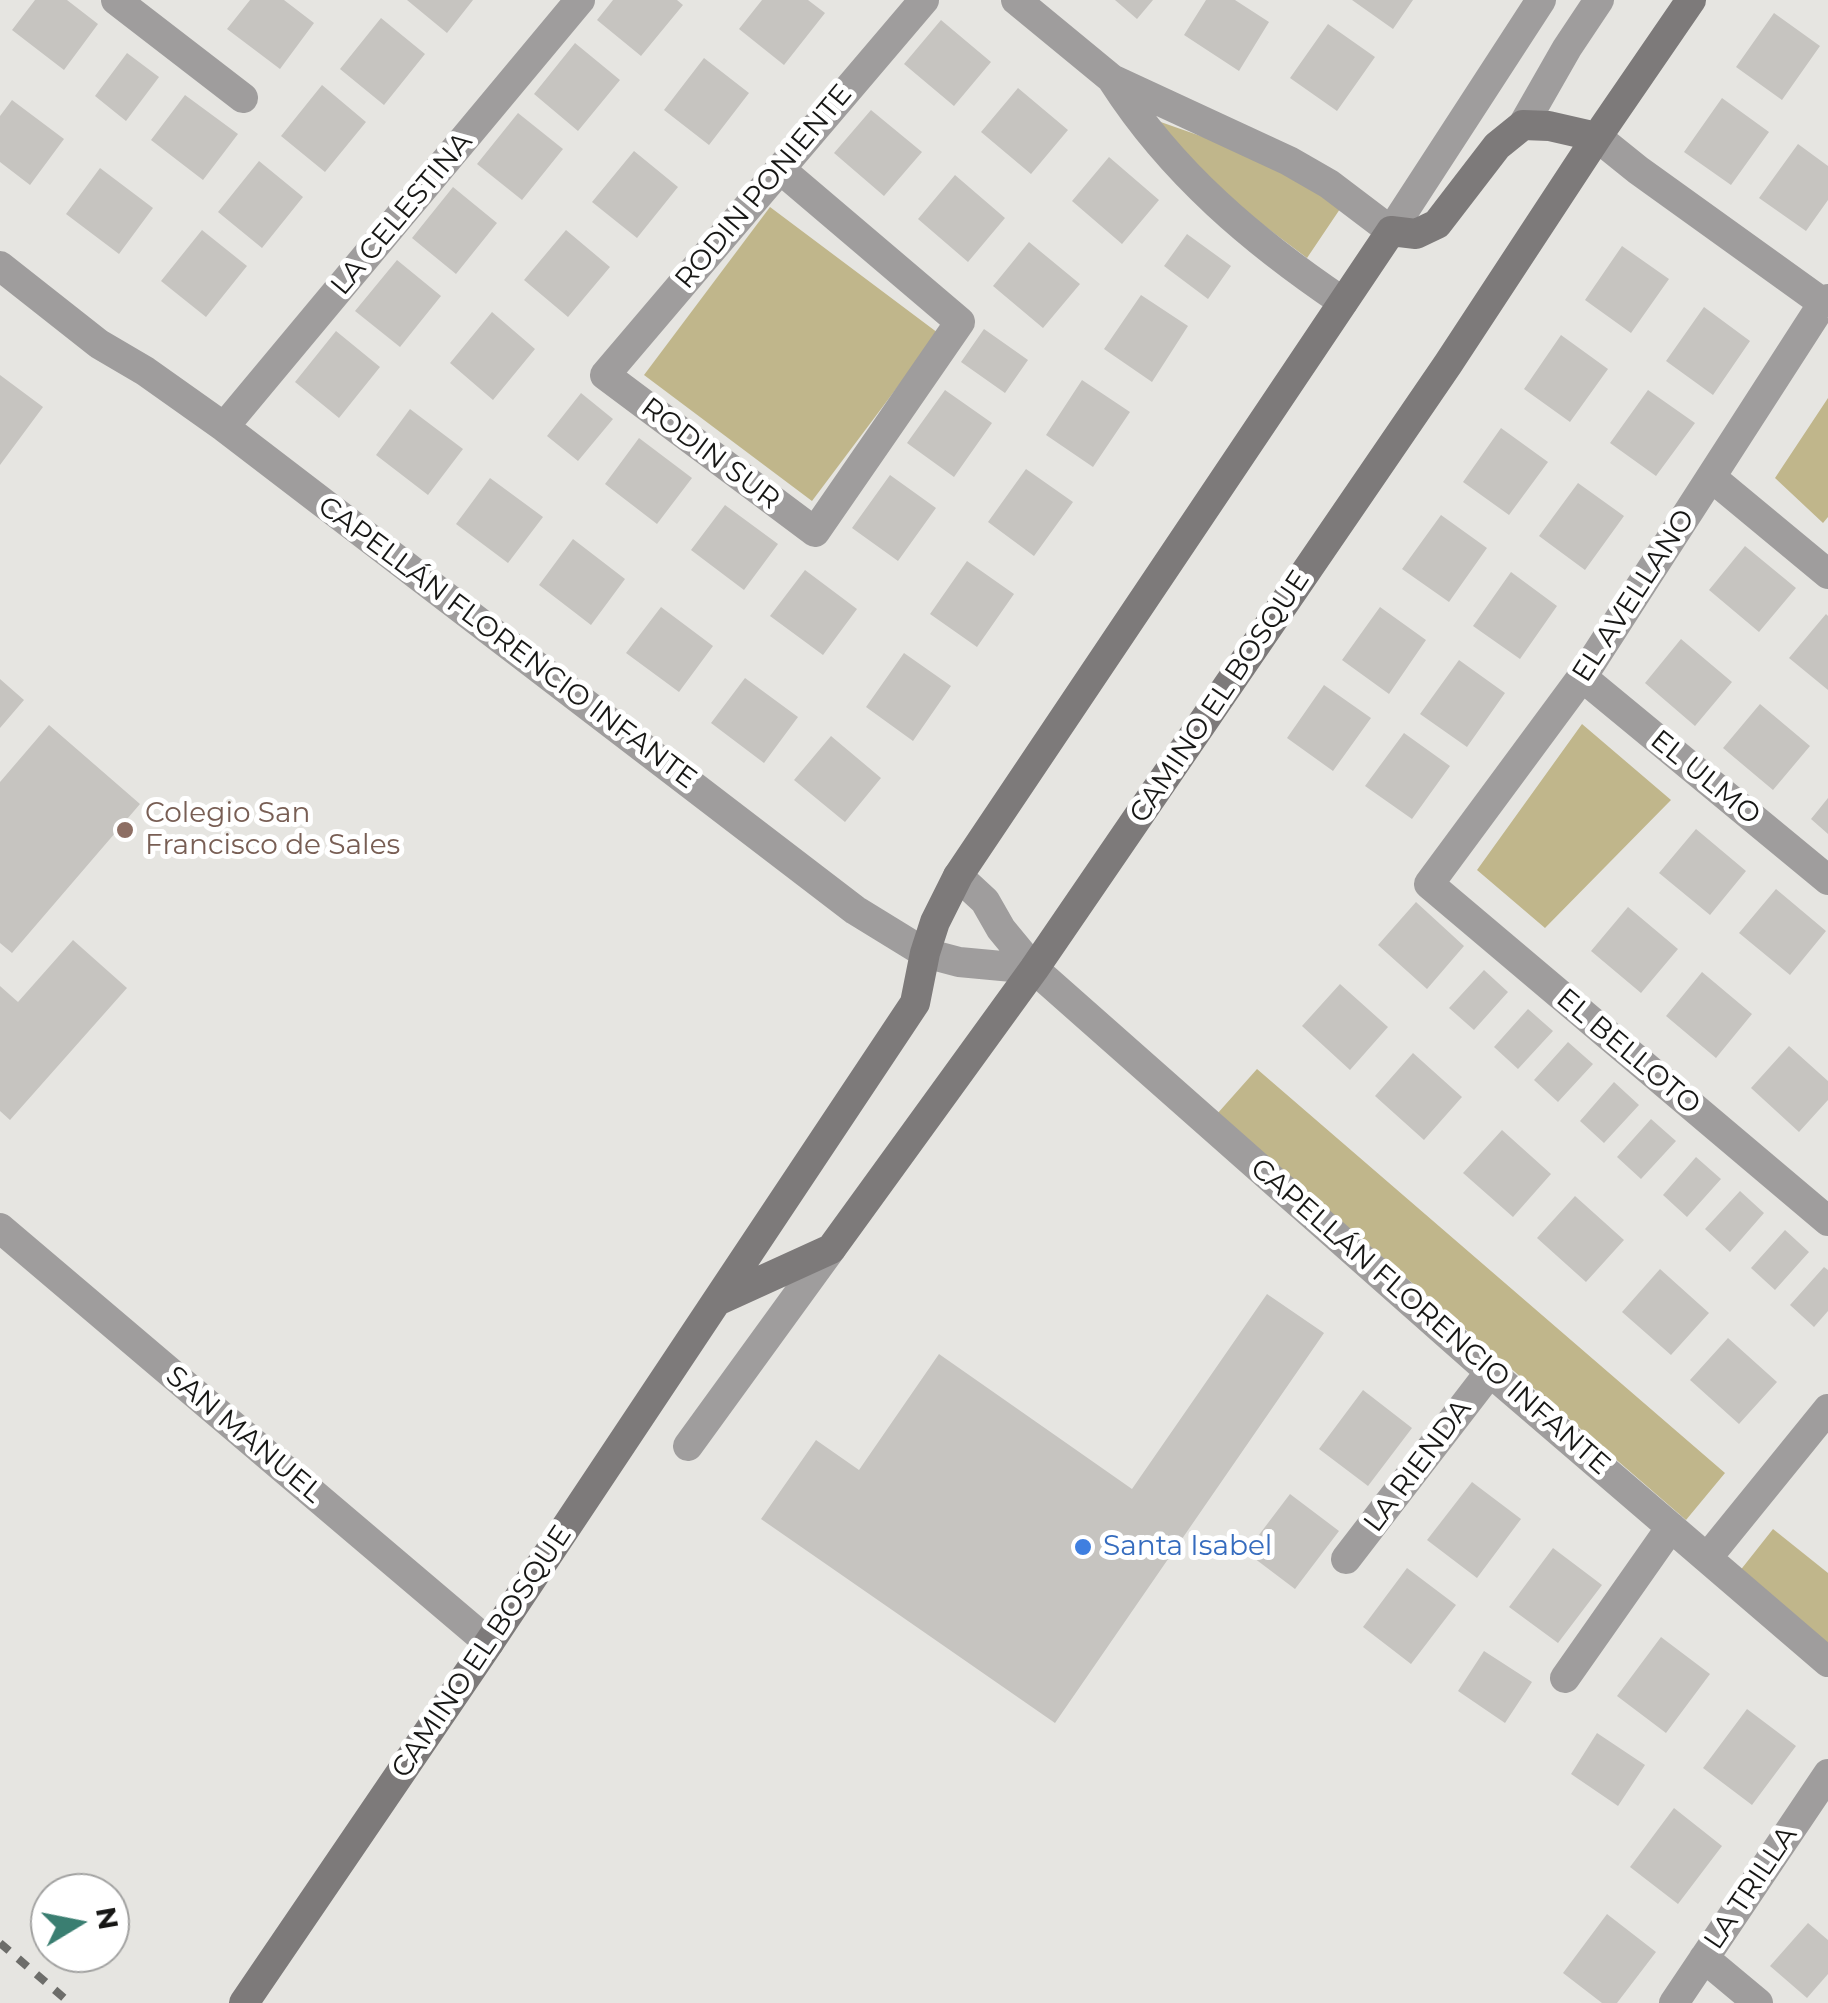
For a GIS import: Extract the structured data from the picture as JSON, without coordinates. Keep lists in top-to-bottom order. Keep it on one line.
{"streets":{"street":["RODIN PONIENTE","LA CELESTINA","RODIN SUR","EL AVELLANO","CAPELLÁN FLORENCIO INFANTE","CAMINO EL BOSQUE","EL ULMO","EL BELLOTO","SAN MANUEL","LA RIENDA","LA TRILLA"]},"crossings":[["RODIN PONIENTE","RODIN SUR"],["LA CELESTINA","CAPELLÁN FLORENCIO INFANTE"],["EL AVELLANO","EL ULMO"],["EL AVELLANO","EL BELLOTO"],["CAPELLÁN FLORENCIO INFANTE","CAMINO EL BOSQUE"],["CAPELLÁN FLORENCIO INFANTE","LA RIENDA"],["CAMINO EL BOSQUE","SAN MANUEL"]],"places":["Colegio San Francisco de Sales","Santa Isabel"],"north":"right"}
